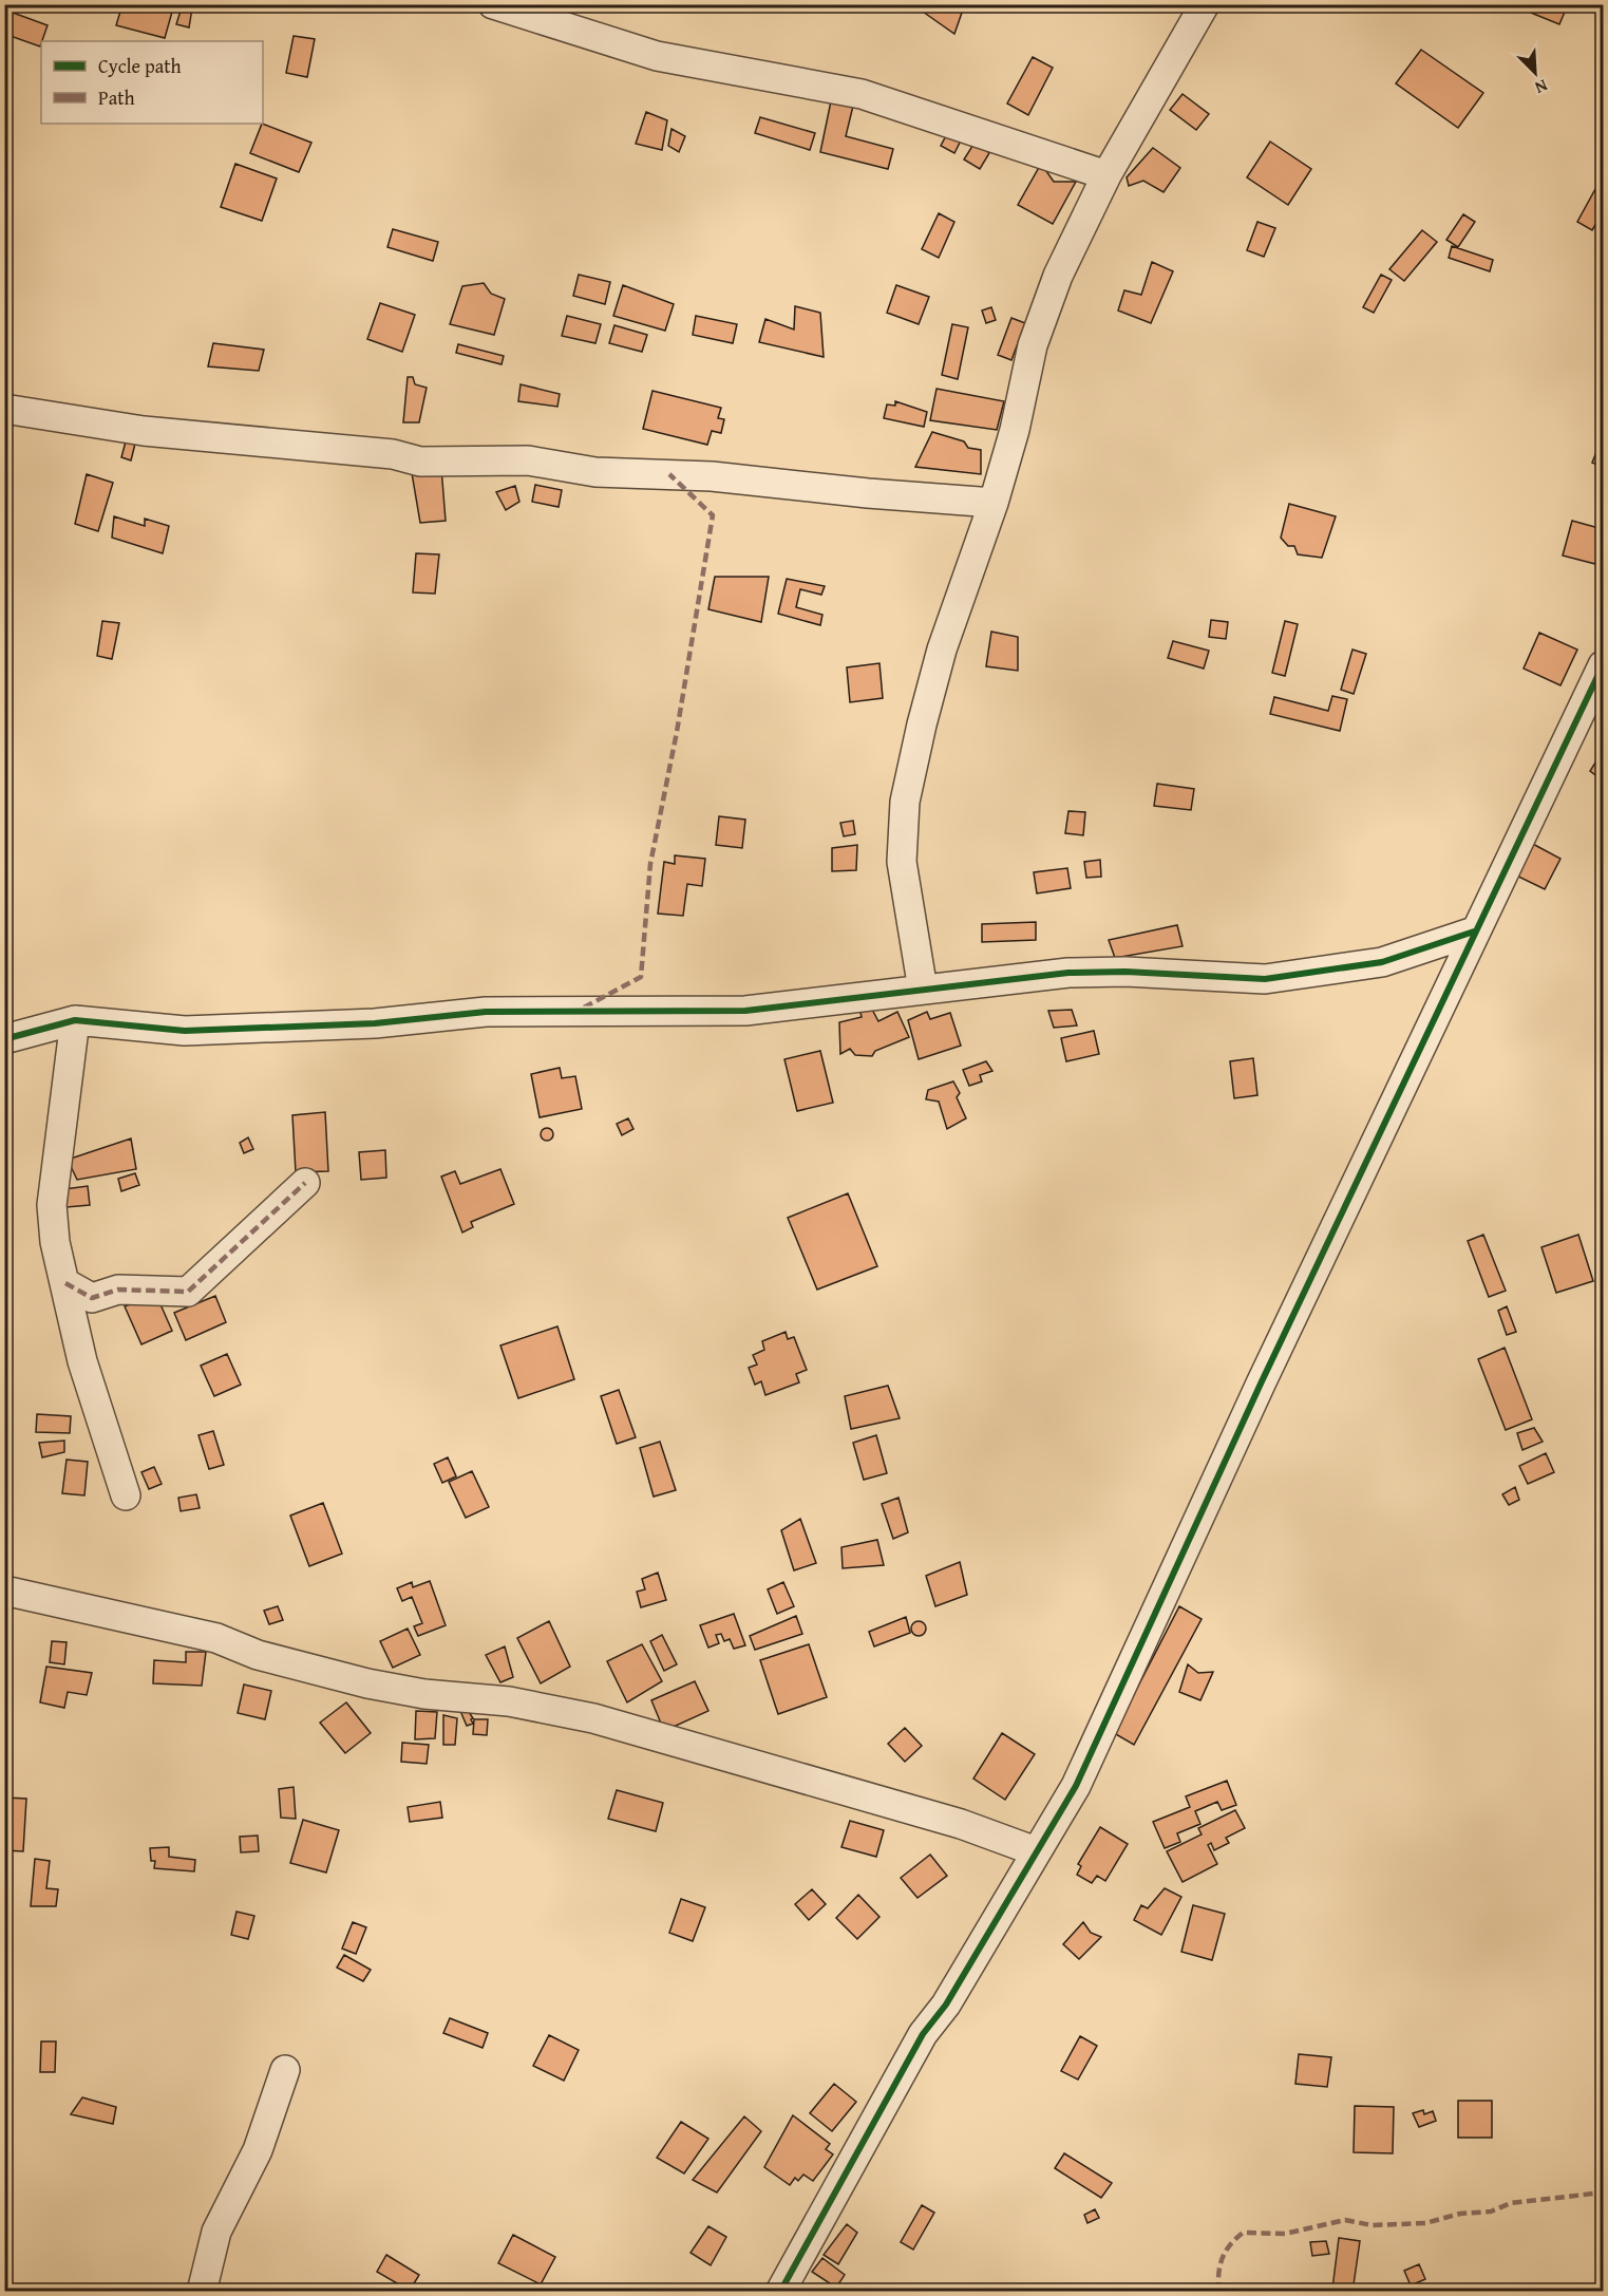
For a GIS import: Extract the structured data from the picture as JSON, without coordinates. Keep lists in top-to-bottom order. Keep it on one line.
{"legend":["Cycle path","Path"],"north":"bottom right"}
